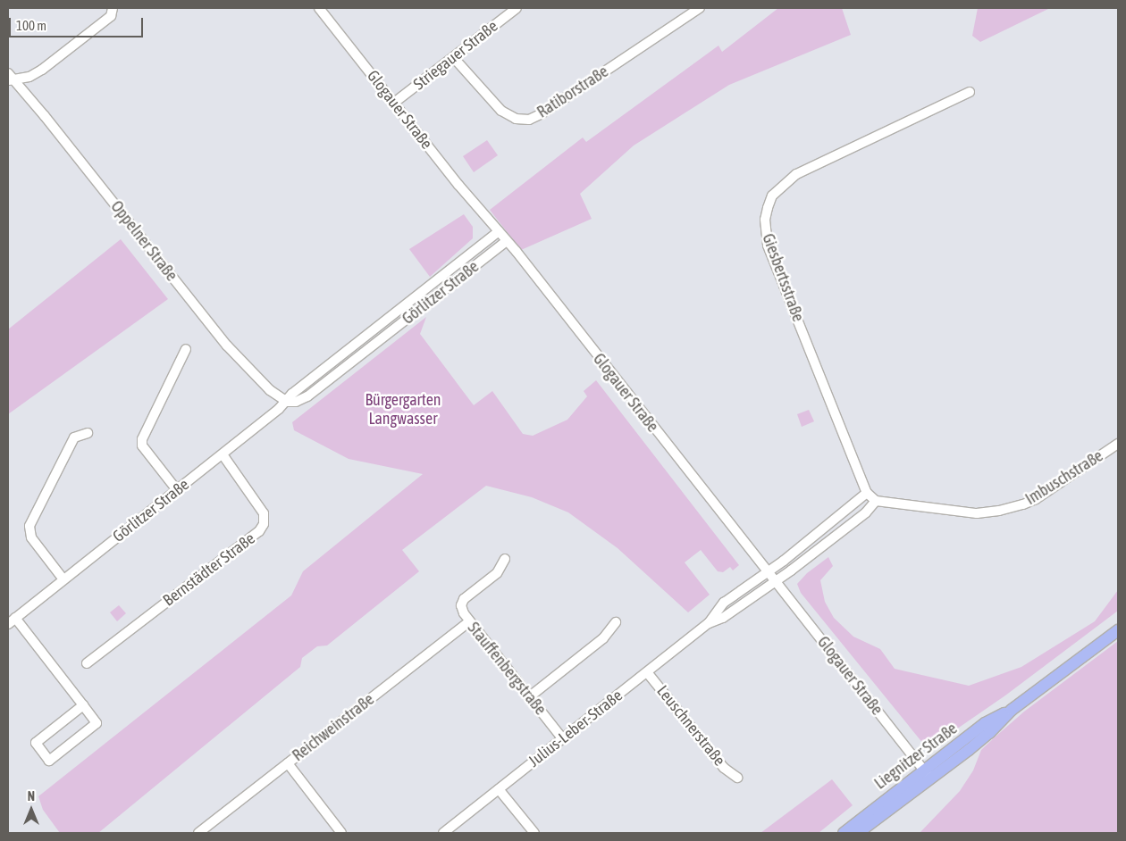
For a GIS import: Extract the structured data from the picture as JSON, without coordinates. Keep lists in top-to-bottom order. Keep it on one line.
{"streets":{"main road":["Liegnitzer Straße"],"street":["Striegauer Straße","Ratiborstraße","Glogauer Straße","Oppelner Straße","Giesbertsstraße","Görlitzer Straße","Imbuschstraße","Bernstädter Straße","Stauffenbergstraße","Leuschnerstraße","Reichweinstraße","Julius-Leber-Straße"]},"crossings":[["Striegauer Straße","Ratiborstraße"],["Striegauer Straße","Glogauer Straße"],["Glogauer Straße","Görlitzer Straße"],["Glogauer Straße","Julius-Leber-Straße"],["Glogauer Straße","Liegnitzer Straße"],["Oppelner Straße","Görlitzer Straße"],["Görlitzer Straße","Bernstädter Straße"],["Stauffenbergstraße","Reichweinstraße"],["Stauffenbergstraße","Julius-Leber-Straße"],["Leuschnerstraße","Julius-Leber-Straße"]],"parks":["Bürgergarten Langwasser"],"scale_bar":"100 m","north":"top"}
